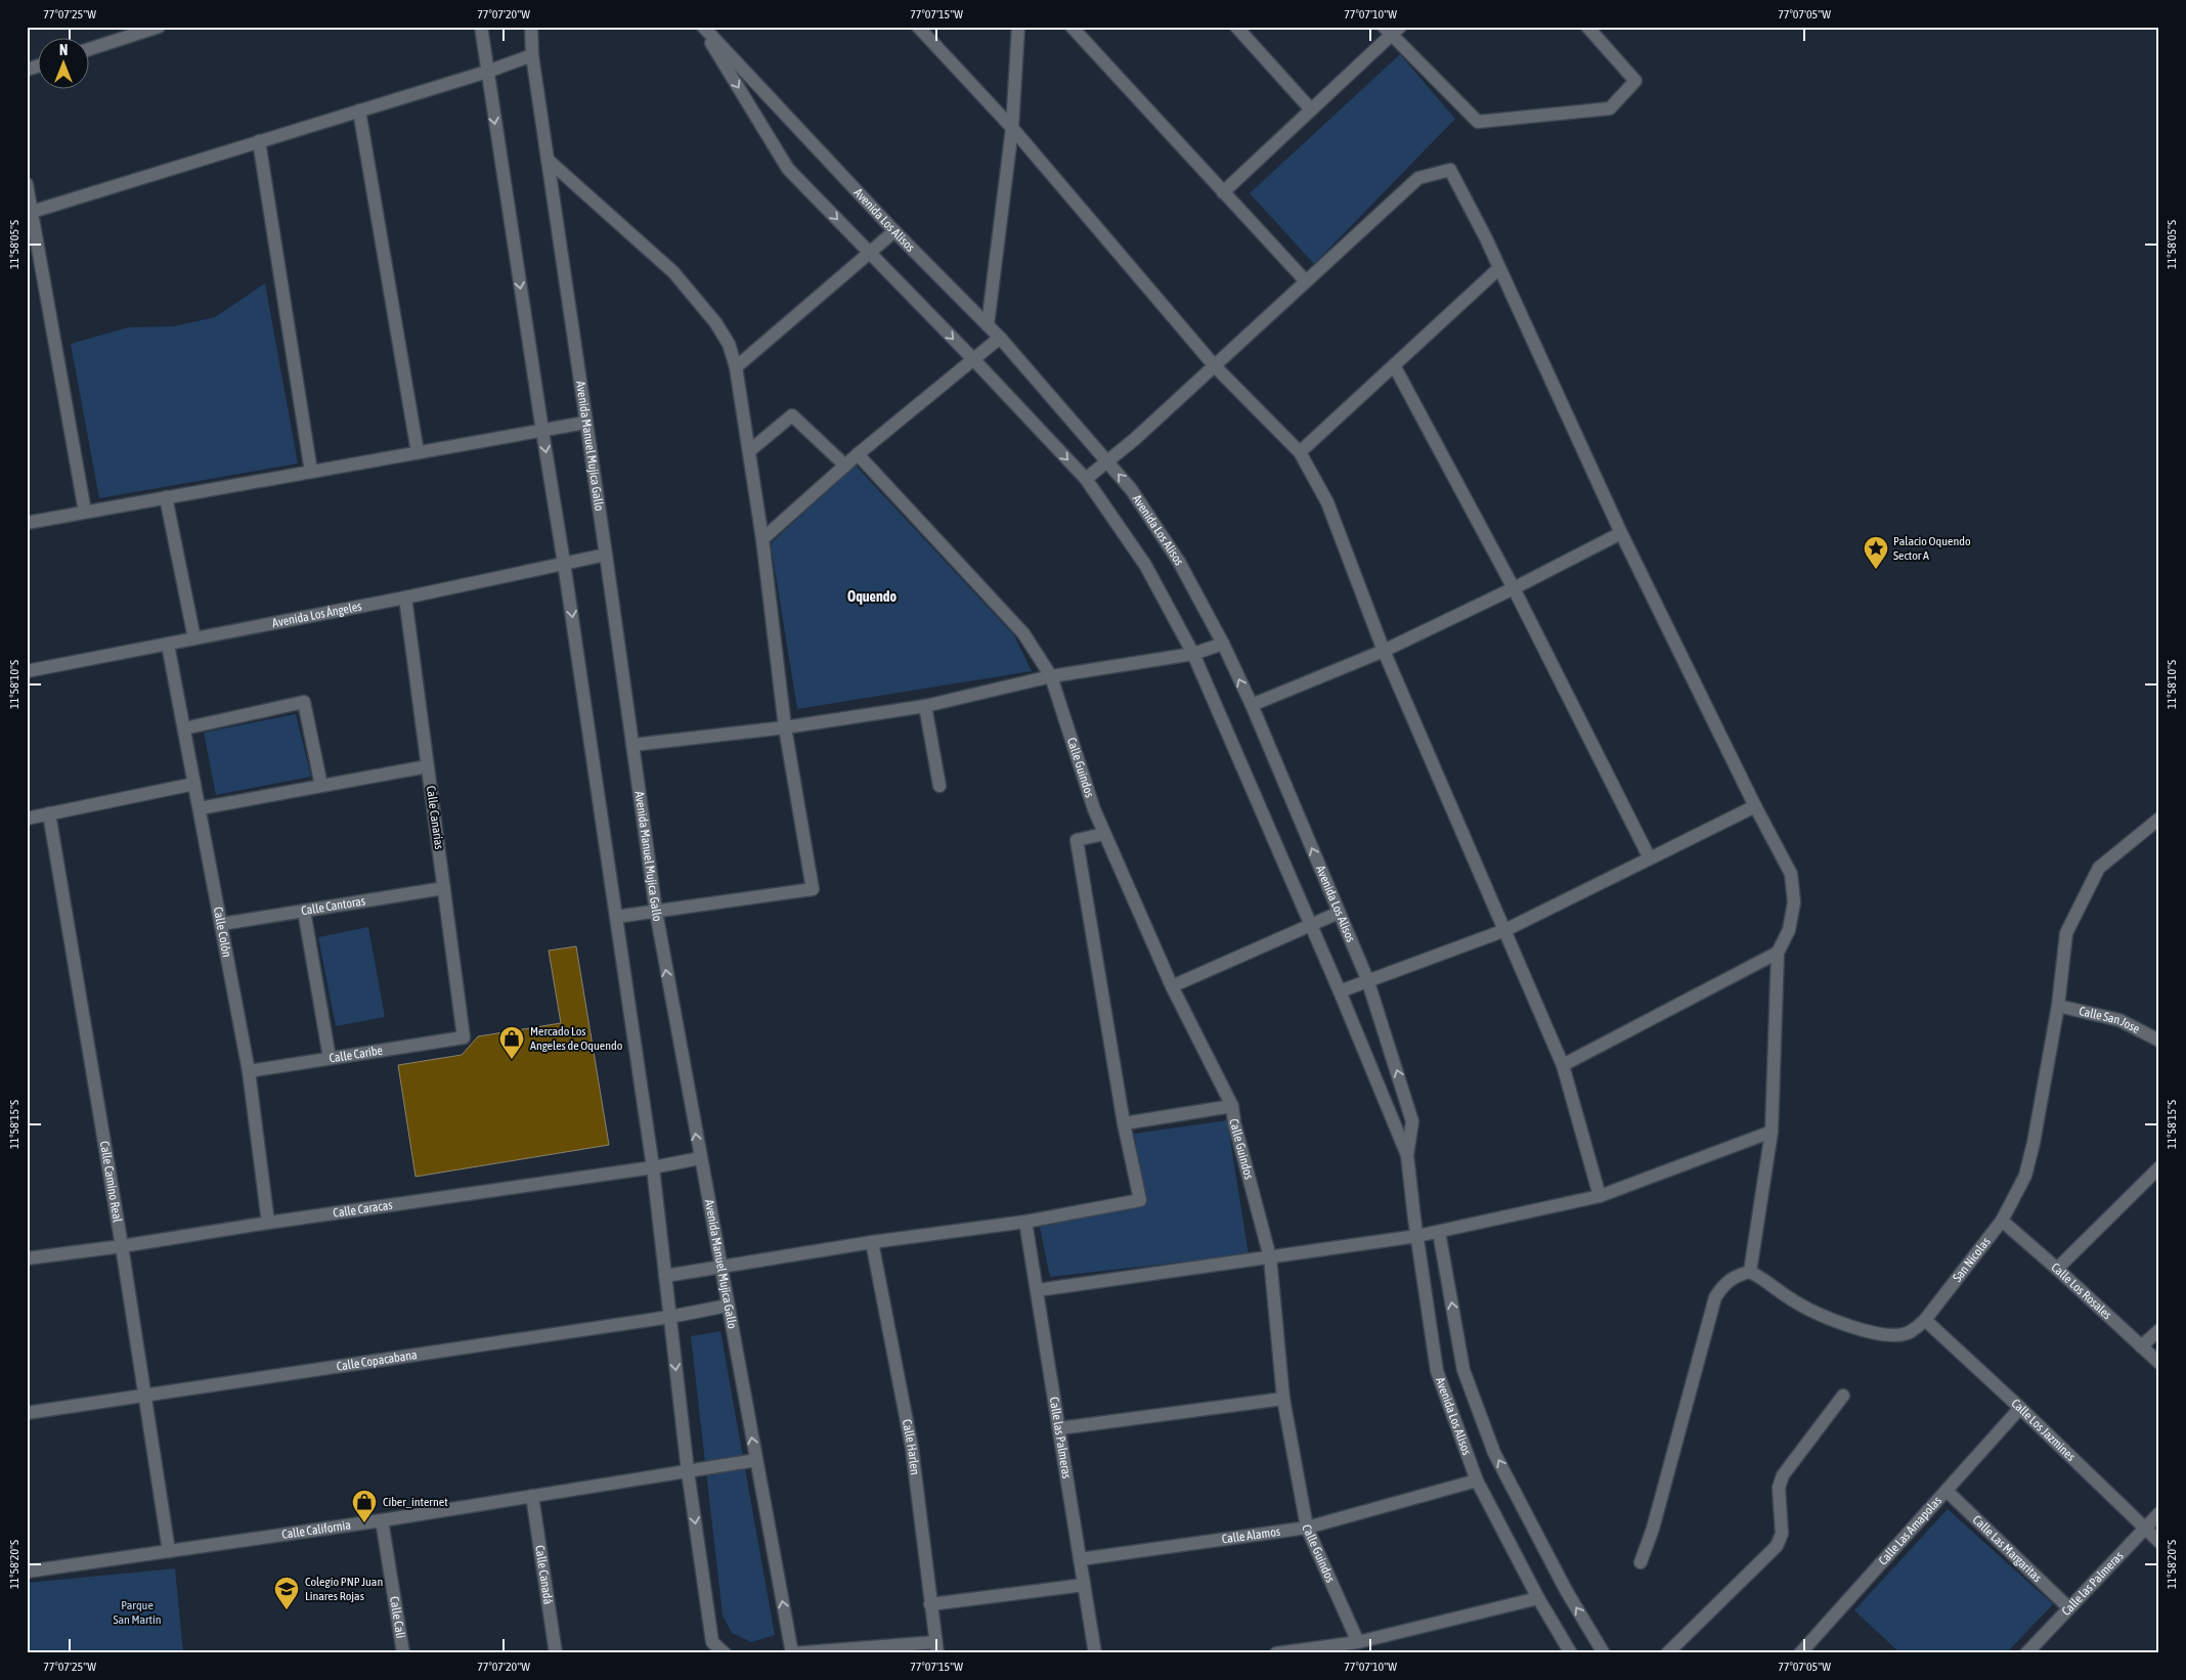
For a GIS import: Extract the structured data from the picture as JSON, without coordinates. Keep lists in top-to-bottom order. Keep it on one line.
{"streets":{"street":["Avenida Los Alisos","Avenida Manuel Mujica Gallo","Avenida Los Ángeles","Calle Guindos","Calle Canarias","Calle Cantoras","Calle Colón","Calle San Jose","Calle Caribe","Calle Camino Real","Calle Caracas","San Nicolas","Calle Los Rosales","Calle Copacabana","Calle Los Jazmines","Calle las Palmeras","Calle Harlen","Calle California","Calle Las Amapolas","Calle Alamos","Calle Las Margaritas","Calle Canadá","Calle Cali"]},"crossings":[["Avenida Los Alisos","Calle Alamos"],["Avenida Manuel Mujica Gallo","Avenida Los Ángeles"],["Avenida Manuel Mujica Gallo","Calle Caracas"],["Avenida Manuel Mujica Gallo","Calle Copacabana"],["Avenida Manuel Mujica Gallo","Calle California"],["Avenida Los Ángeles","Calle Canarias"],["Avenida Los Ángeles","Calle Colón"],["Calle Guindos","Calle Alamos"],["Calle Canarias","Calle Cantoras"],["Calle Canarias","Calle Caribe"],["Calle Cantoras","Calle Colón"],["Calle Colón","Calle Caribe"],["Calle Colón","Calle Caracas"],["Calle San Jose","San Nicolas"],["Calle Camino Real","Calle Caracas"],["Calle Camino Real","Calle Copacabana"],["Calle Camino Real","Calle California"],["San Nicolas","Calle Los Rosales"],["San Nicolas","Calle Los Jazmines"],["Calle Los Jazmines","Calle las Palmeras"],["Calle Los Jazmines","Calle Las Amapolas"],["Calle las Palmeras","Calle Alamos"],["Calle las Palmeras","Calle Las Margaritas"],["Calle California","Calle Canadá"],["Calle California","Calle Cali"],["Calle Las Amapolas","Calle Las Margaritas"]],"districts":["Oquendo"],"parks":["Parque San Martín"],"places":{"place":["Palacio Oquendo Sector A"],"shop":["Mercado Los Angeles de Oquendo","Ciber_internet"],"school or university":["Colegio PNP Juan Linares Rojas"]},"north":"top","coordinates":["77°07'25\"W","77°07'20\"W","77°07'15\"W","77°07'10\"W","77°07'05\"W","11°58'05\"S","11°58'10\"S","11°58'15\"S","11°58'20\"S"]}
